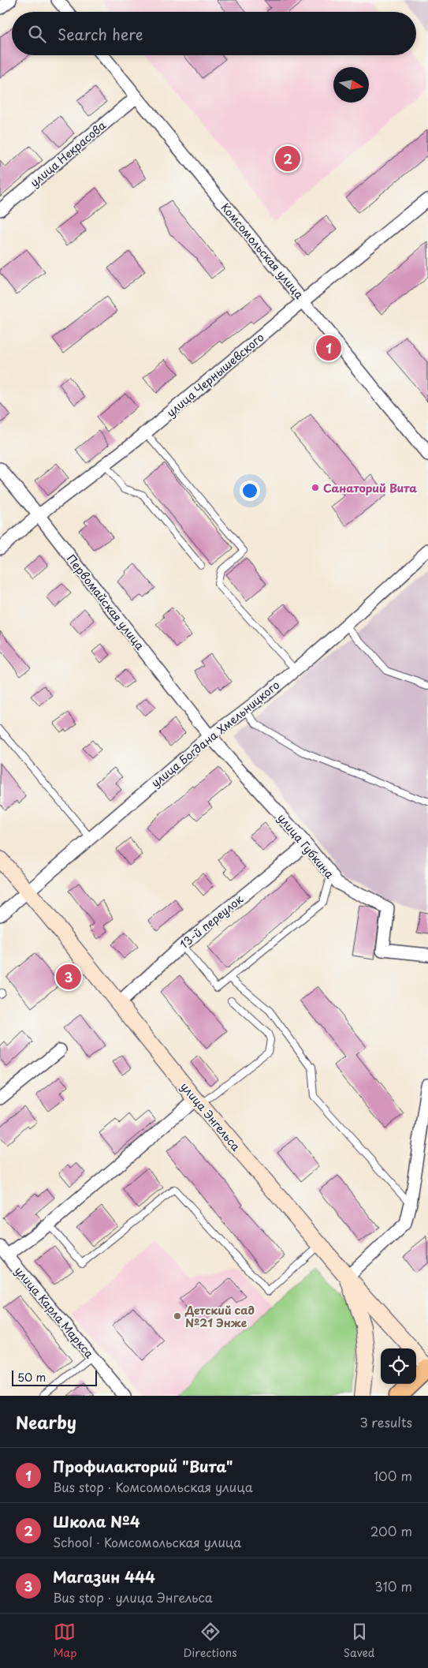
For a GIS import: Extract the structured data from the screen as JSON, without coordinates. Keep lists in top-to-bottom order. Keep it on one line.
{"streets":{"street":["улица Некрасова","Комсомольская улица","улица Чернышевского","Первомайская улица","улица Богдана Хмельницкого","улица Губкина","13-й переулок","улица Энгельса","улица Карла Маркса"]},"crossings":[["улица Некрасова","Комсомольская улица"],["Комсомольская улица","улица Чернышевского"],["улица Чернышевского","Первомайская улица"],["Первомайская улица","улица Богдана Хмельницкого"],["Первомайская улица","улица Губкина"],["улица Богдана Хмельницкого","улица Губкина"],["улица Богдана Хмельницкого","улица Энгельса"],["улица Губкина","13-й переулок"],["13-й переулок","улица Энгельса"]],"places":["Санаторий Вита","Детский сад №21 Энже"],"scale_bar":"50 m","north":"right","page":{"search":"Search here","pins":["2","1","3"],"scale":"50 m","heading":["Nearby","3 results"],"list":[{"mark":"1","name":"Профилакторий \"Вита\"","note":"Bus stop · Комсомольская улица","value":"100 m"},{"mark":"2","name":"Школа №4","note":"School · Комсомольская улица","value":"200 m"},{"mark":"3","name":"Магазин 444","note":"Bus stop · улица Энгельса","value":"310 m"}],"nav":["Map","Directions","Saved"]}}
